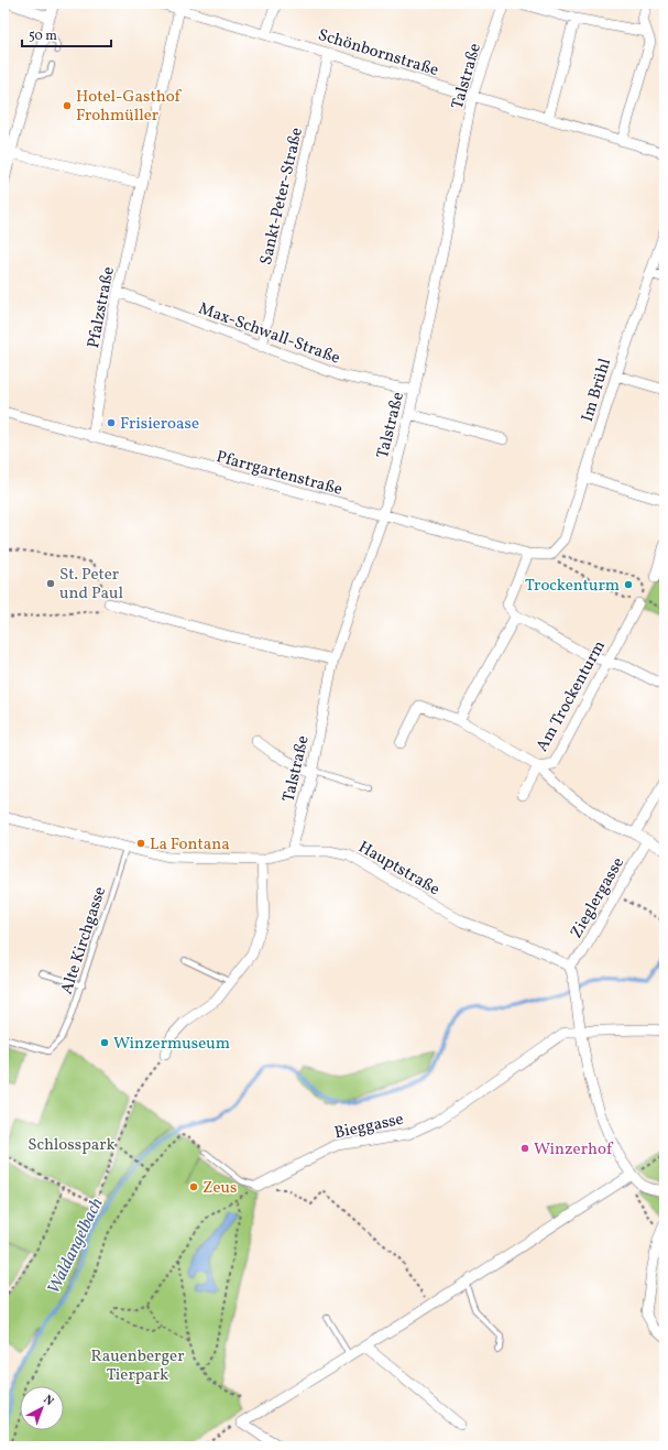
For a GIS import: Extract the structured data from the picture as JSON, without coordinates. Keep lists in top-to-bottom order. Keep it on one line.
{"streets":{"street":["Schönbornstraße","Talstraße","Sankt-Peter-Straße","Pfalzstraße","Max-Schwall-Straße","Im Brühl","Pfarrgartenstraße","Am Trockenturm","Hauptstraße","Zieglergasse","Bieggasse"],"lane":["Alte Kirchgasse"]},"crossings":[["Schönbornstraße","Talstraße"],["Schönbornstraße","Sankt-Peter-Straße"],["Schönbornstraße","Pfalzstraße"],["Talstraße","Max-Schwall-Straße"],["Talstraße","Pfarrgartenstraße"],["Talstraße","Hauptstraße"],["Sankt-Peter-Straße","Max-Schwall-Straße"],["Pfalzstraße","Max-Schwall-Straße"],["Pfalzstraße","Pfarrgartenstraße"],["Im Brühl","Pfarrgartenstraße"],["Hauptstraße","Zieglergasse"],["Hauptstraße","Alte Kirchgasse"]],"water":["Waldangelbach"],"parks":["Schlosspark","Rauenberger Tierpark"],"places":["Hotel-Gasthof Frohmüller","Frisieroase","St. Peter und Paul","Trockenturm","La Fontana","Winzermuseum","Winzerhof","Zeus"],"scale_bar":"50 m","north":"top right"}
